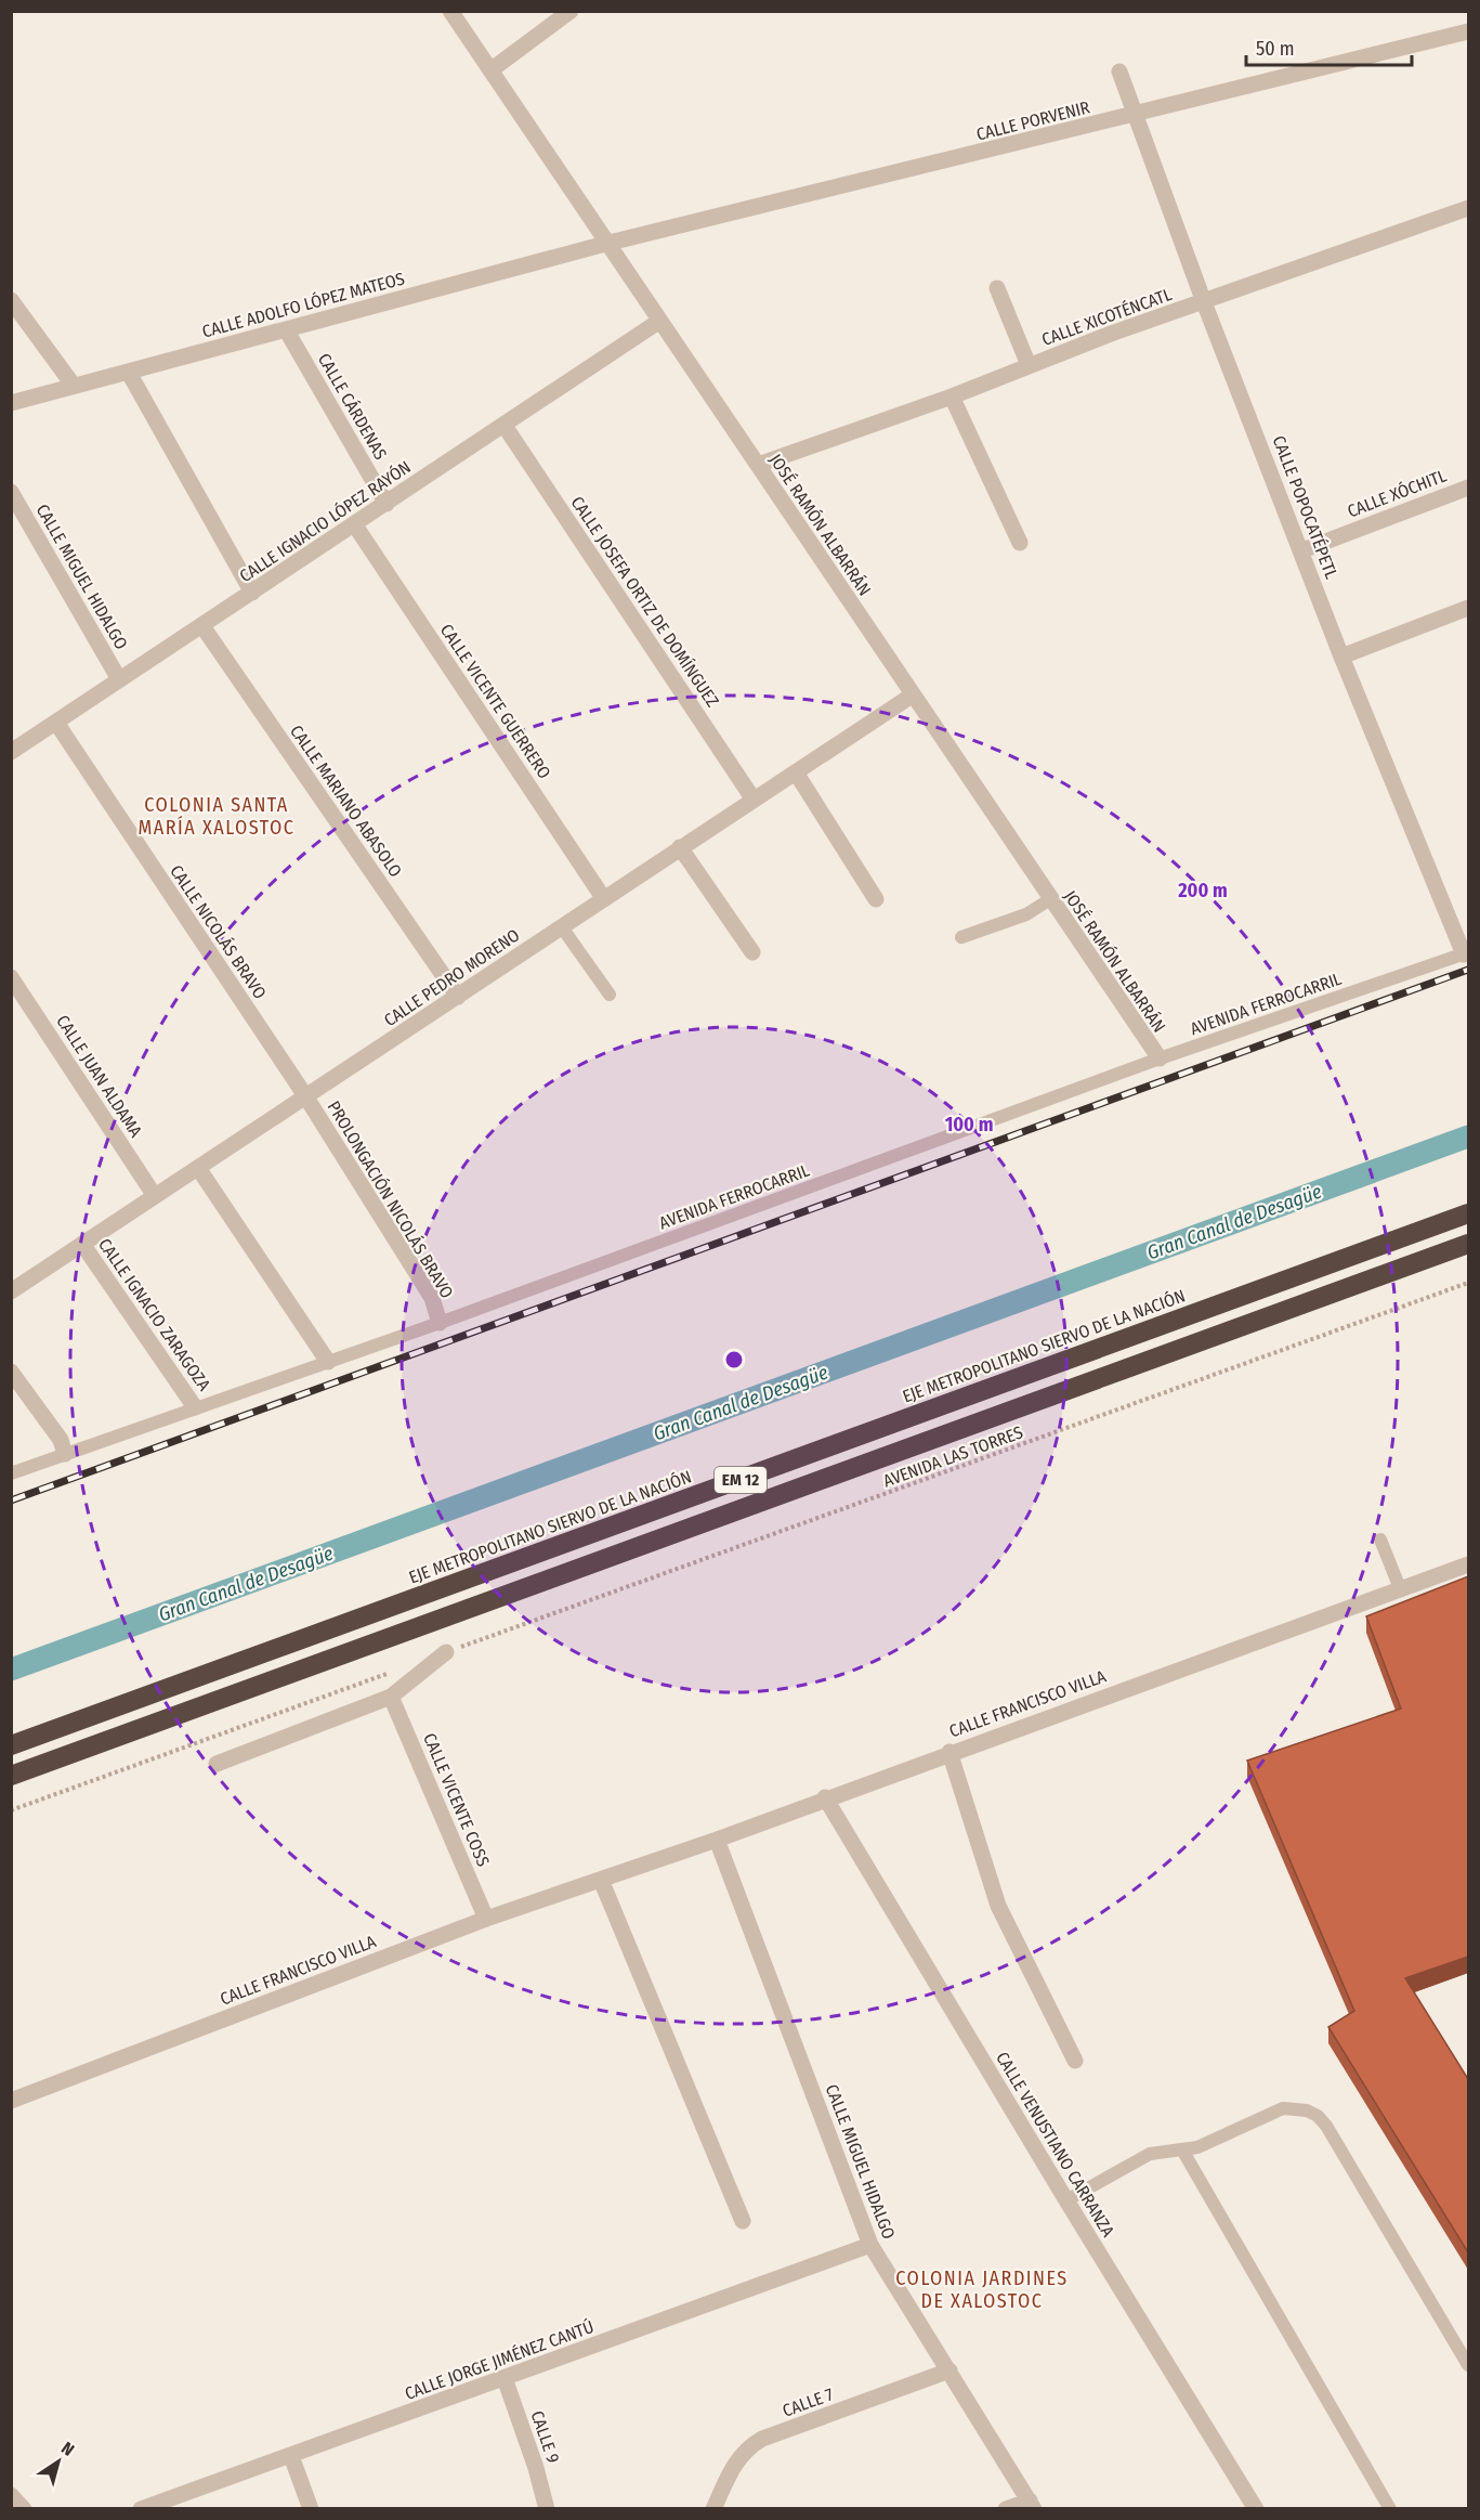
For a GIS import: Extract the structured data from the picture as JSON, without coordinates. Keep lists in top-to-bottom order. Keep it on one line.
{"streets":{"highway":["EJE METROPOLITANO SIERVO DE LA NACIÓN","EM 12"],"street":["CALLE PORVENIR","CALLE ADOLFO LÓPEZ MATEOS","CALLE XICOTÉNCATL","CALLE CÁRDENAS","CALLE XÓCHITL","CALLE POPOCATÉPETL","CALLE IGNACIO LÓPEZ RAYÓN","JOSÉ RAMÓN ALBARRÁN","CALLE MIGUEL HIDALGO","CALLE JOSEFA ORTIZ DE DOMÍNGUEZ","CALLE VICENTE GUERRERO","CALLE MARIANO ABASOLO","CALLE NICOLÁS BRAVO","CALLE PEDRO MORENO","CALLE JUAN ALDAMA","PROLONGACIÓN NICOLÁS BRAVO","CALLE IGNACIO ZARAGOZA","CALLE FRANCISCO VILLA","CALLE VICENTE COSS","CALLE VENUSTIANO CARRANZA","CALLE JORGE JIMÉNEZ CANTÚ","CALLE 7","CALLE 9"],"lane":["AVENIDA FERROCARRIL"],"path":["AVENIDA LAS TORRES"]},"crossings":[["CALLE PORVENIR","CALLE ADOLFO LÓPEZ MATEOS"],["CALLE PORVENIR","CALLE POPOCATÉPETL"],["CALLE PORVENIR","JOSÉ RAMÓN ALBARRÁN"],["CALLE ADOLFO LÓPEZ MATEOS","CALLE CÁRDENAS"],["CALLE ADOLFO LÓPEZ MATEOS","JOSÉ RAMÓN ALBARRÁN"],["CALLE XICOTÉNCATL","CALLE POPOCATÉPETL"],["CALLE XICOTÉNCATL","JOSÉ RAMÓN ALBARRÁN"],["CALLE CÁRDENAS","CALLE IGNACIO LÓPEZ RAYÓN"],["CALLE XÓCHITL","CALLE POPOCATÉPETL"],["CALLE POPOCATÉPETL","AVENIDA FERROCARRIL"],["CALLE IGNACIO LÓPEZ RAYÓN","JOSÉ RAMÓN ALBARRÁN"],["CALLE IGNACIO LÓPEZ RAYÓN","CALLE MIGUEL HIDALGO"],["CALLE IGNACIO LÓPEZ RAYÓN","CALLE JOSEFA ORTIZ DE DOMÍNGUEZ"],["CALLE IGNACIO LÓPEZ RAYÓN","CALLE VICENTE GUERRERO"],["CALLE IGNACIO LÓPEZ RAYÓN","CALLE MARIANO ABASOLO"],["CALLE IGNACIO LÓPEZ RAYÓN","CALLE NICOLÁS BRAVO"],["JOSÉ RAMÓN ALBARRÁN","CALLE PEDRO MORENO"],["JOSÉ RAMÓN ALBARRÁN","AVENIDA FERROCARRIL"],["CALLE MIGUEL HIDALGO","CALLE FRANCISCO VILLA"],["CALLE MIGUEL HIDALGO","CALLE JORGE JIMÉNEZ CANTÚ"],["CALLE MIGUEL HIDALGO","CALLE 7"],["CALLE JOSEFA ORTIZ DE DOMÍNGUEZ","CALLE PEDRO MORENO"],["CALLE VICENTE GUERRERO","CALLE PEDRO MORENO"],["CALLE MARIANO ABASOLO","CALLE PEDRO MORENO"],["CALLE NICOLÁS BRAVO","CALLE PEDRO MORENO"],["CALLE NICOLÁS BRAVO","PROLONGACIÓN NICOLÁS BRAVO"],["CALLE PEDRO MORENO","CALLE JUAN ALDAMA"],["CALLE PEDRO MORENO","PROLONGACIÓN NICOLÁS BRAVO"],["CALLE PEDRO MORENO","CALLE IGNACIO ZARAGOZA"],["AVENIDA FERROCARRIL","PROLONGACIÓN NICOLÁS BRAVO"],["AVENIDA FERROCARRIL","CALLE IGNACIO ZARAGOZA"],["CALLE FRANCISCO VILLA","CALLE VICENTE COSS"],["CALLE FRANCISCO VILLA","CALLE VENUSTIANO CARRANZA"],["CALLE JORGE JIMÉNEZ CANTÚ","CALLE 9"]],"districts":["COLONIA SANTA MARÍA XALOSTOC","COLONIA JARDINES DE XALOSTOC"],"water":["Gran Canal de Desagüe"],"scale_bar":"50 m","north":"top right","rings":["200 m","100 m"]}
